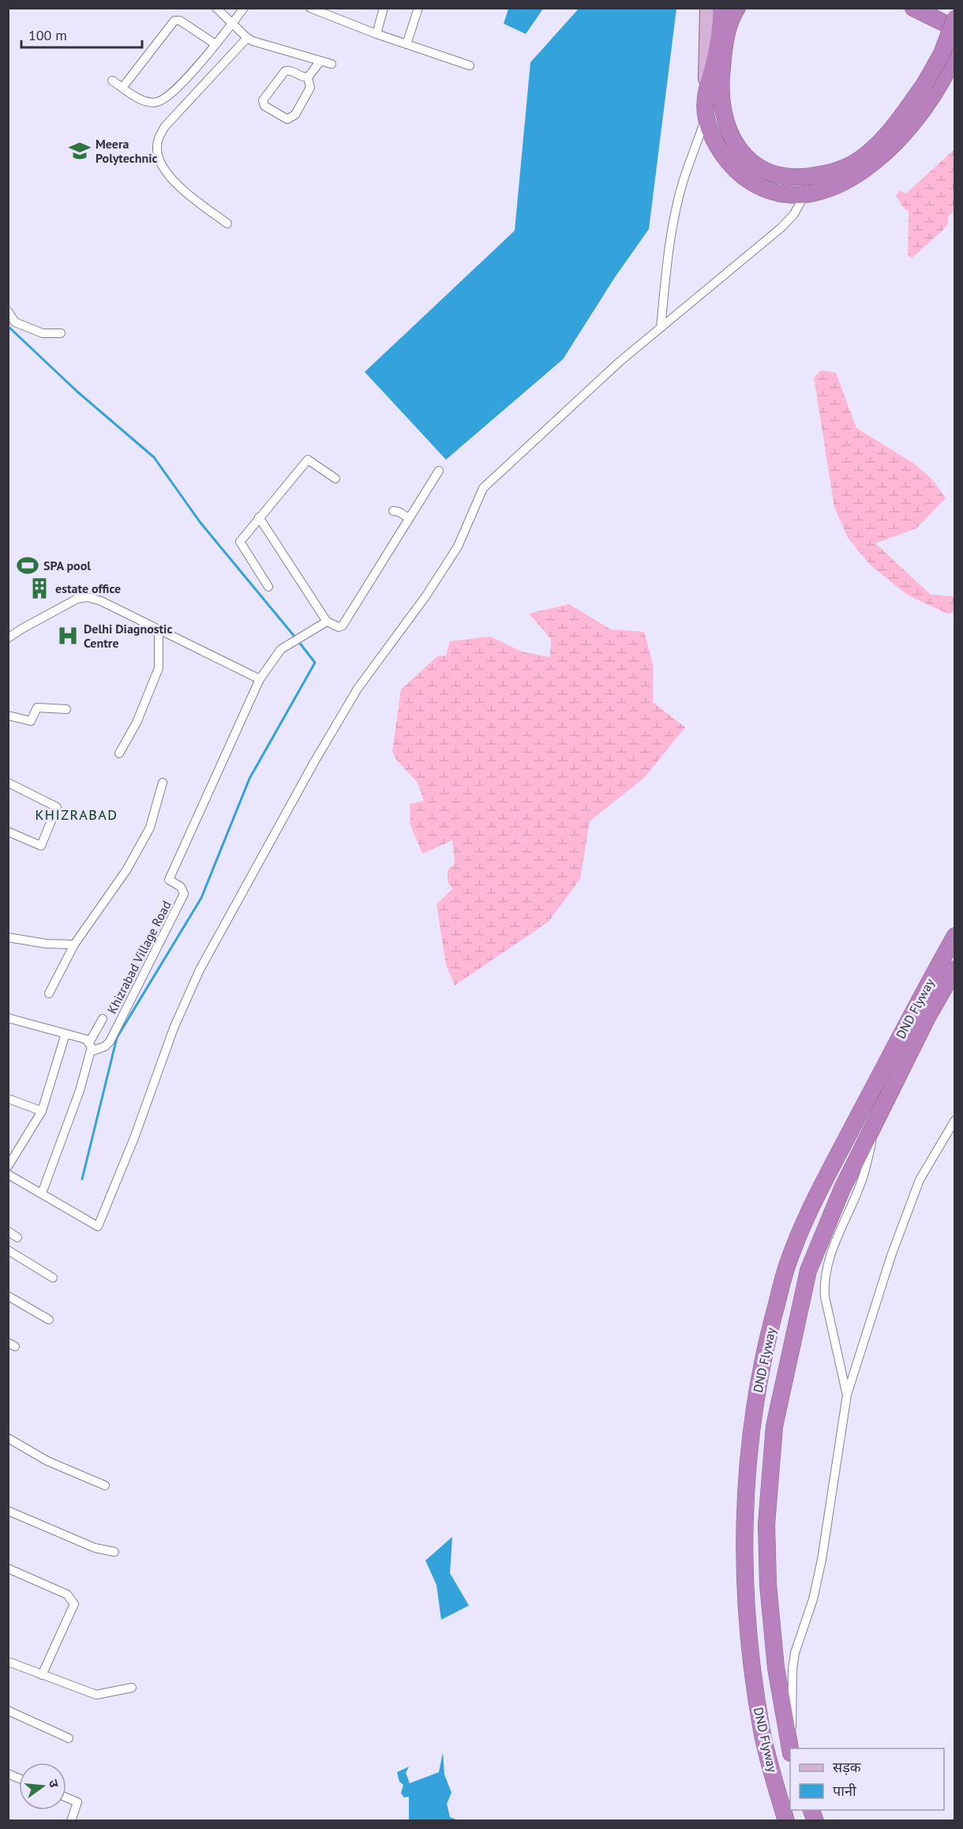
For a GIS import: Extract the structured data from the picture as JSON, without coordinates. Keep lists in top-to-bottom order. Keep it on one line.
{"streets":{"highway":["DND Flyway"],"street":["Khizrabad Village Road"]},"districts":["KHIZRABAD"],"places":{"school or university":["Meera Polytechnic"],"sports":["SPA pool"],"building":["estate office"],"hospital":["Delhi Diagnostic Centre"]},"legend":["सड़क","पानी"],"scale_bar":"100 m","north":"right"}
